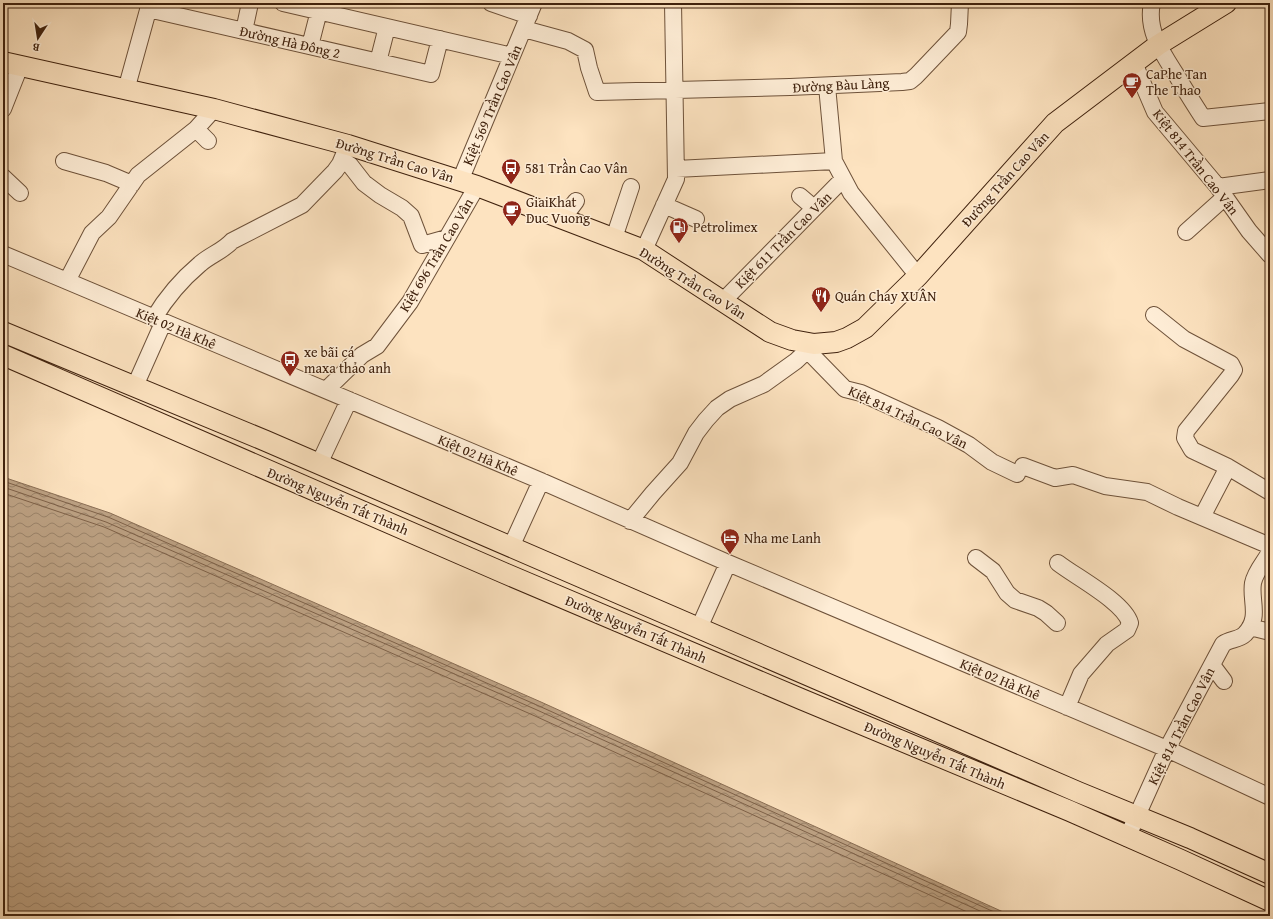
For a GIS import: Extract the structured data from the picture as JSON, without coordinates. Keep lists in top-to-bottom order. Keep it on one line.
{"streets":{"main road":["Đường Trần Cao Vân","Đường Nguyễn Tất Thành"],"street":["Đường Hà Đông 2","Đường Bàu Làng","Kiệt 569 Trần Cao Vân","Kiệt 814 Trần Cao Vân","Kiệt 611 Trần Cao Vân","Kiệt 696 Trần Cao Vân","Kiệt 02 Hà Khê"]},"crossings":[["Đường Bàu Làng","Kiệt 569 Trần Cao Vân"],["Kiệt 569 Trần Cao Vân","Đường Trần Cao Vân"],["Kiệt 569 Trần Cao Vân","Kiệt 696 Trần Cao Vân"],["Đường Trần Cao Vân","Kiệt 814 Trần Cao Vân"],["Đường Trần Cao Vân","Kiệt 611 Trần Cao Vân"],["Đường Trần Cao Vân","Kiệt 696 Trần Cao Vân"],["Kiệt 814 Trần Cao Vân","Kiệt 02 Hà Khê"],["Kiệt 814 Trần Cao Vân","Đường Nguyễn Tất Thành"],["Kiệt 696 Trần Cao Vân","Kiệt 02 Hà Khê"]],"places":{"cafe":["CaPhe Tan The Thao","GiaiKhat Duc Vuong"],"bus stop":["581 Trần Cao Vân","xe bãi cá maxa thảo anh"],"fuel station":["Petrolimex"],"restaurant":["Quán Chay XUÂN"],"hotel":["Nha me Lanh"]},"north":"bottom"}
